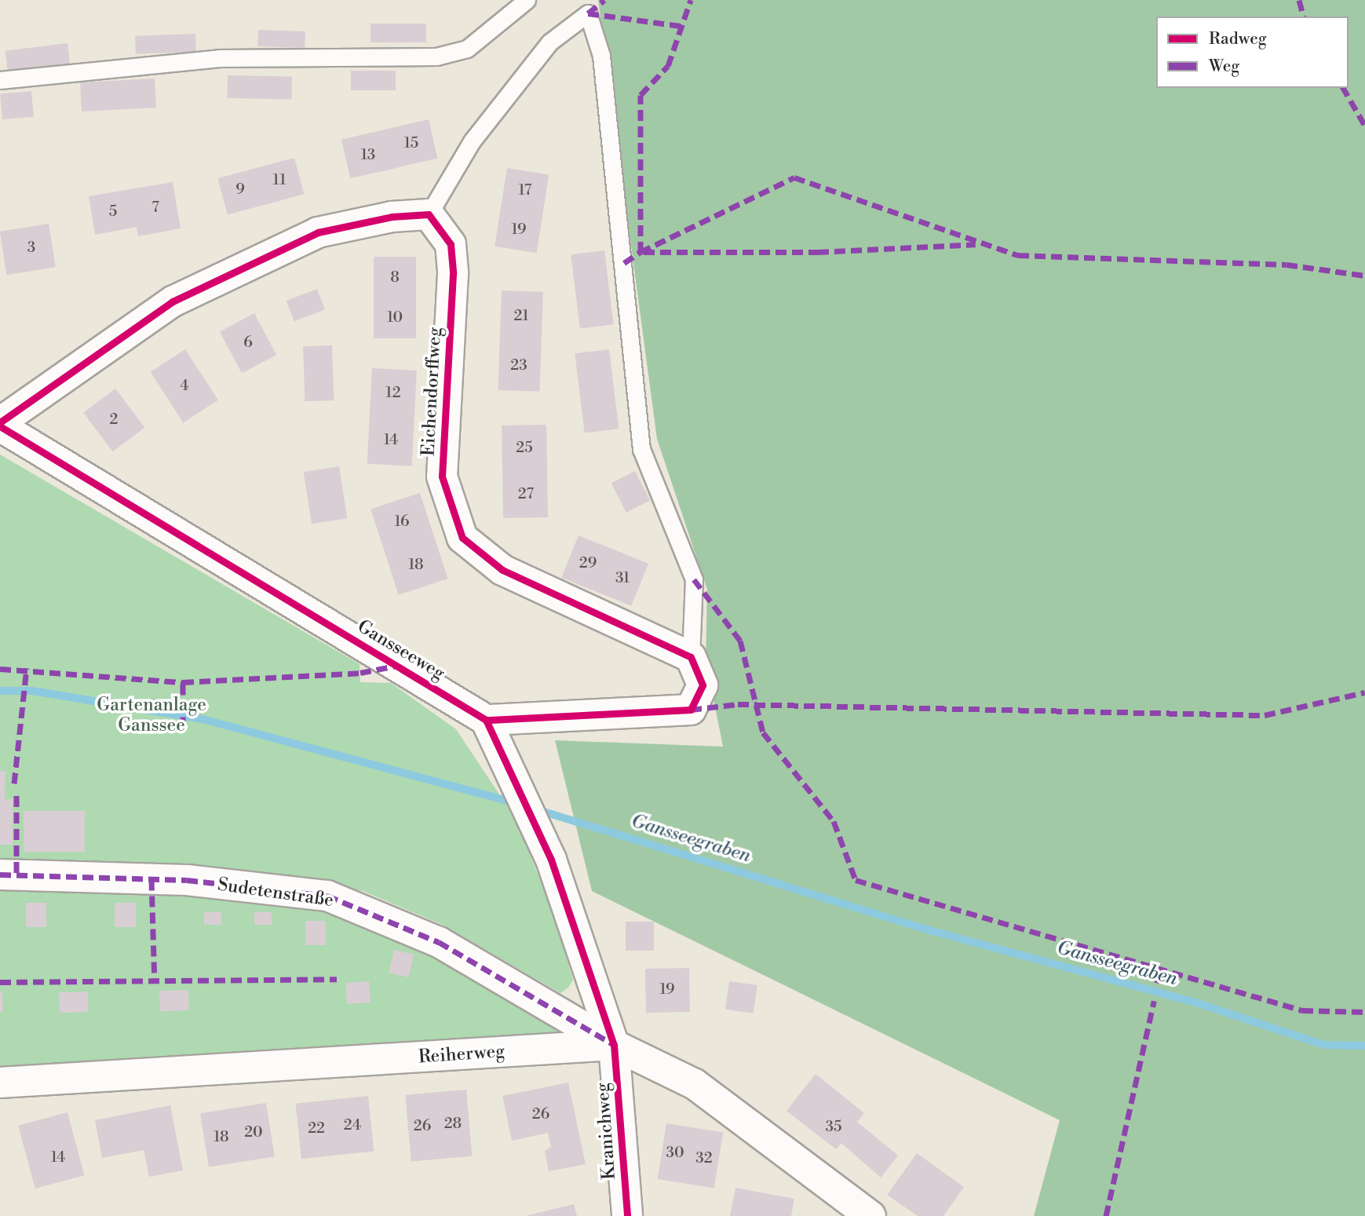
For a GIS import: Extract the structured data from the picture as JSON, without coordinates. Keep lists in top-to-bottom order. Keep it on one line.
{"streets":{"street":["Eichendorffweg","Gansseeweg","Sudetenstraße","Reiherweg","Kranichweg"]},"crossings":[["Sudetenstraße","Reiherweg"],["Sudetenstraße","Kranichweg"],["Reiherweg","Kranichweg"]],"water":["Gansseegraben"],"parks":["Gartenanlage Ganssee"],"house_numbers":["15","13","11","9","17","7","5","19","3","8","21","10","6","23","4","12","2","14","25","27","16","29","18","31","19","26","28","24","26","35","22","20","18","30","14","32"],"legend":["Radweg","Weg"]}
